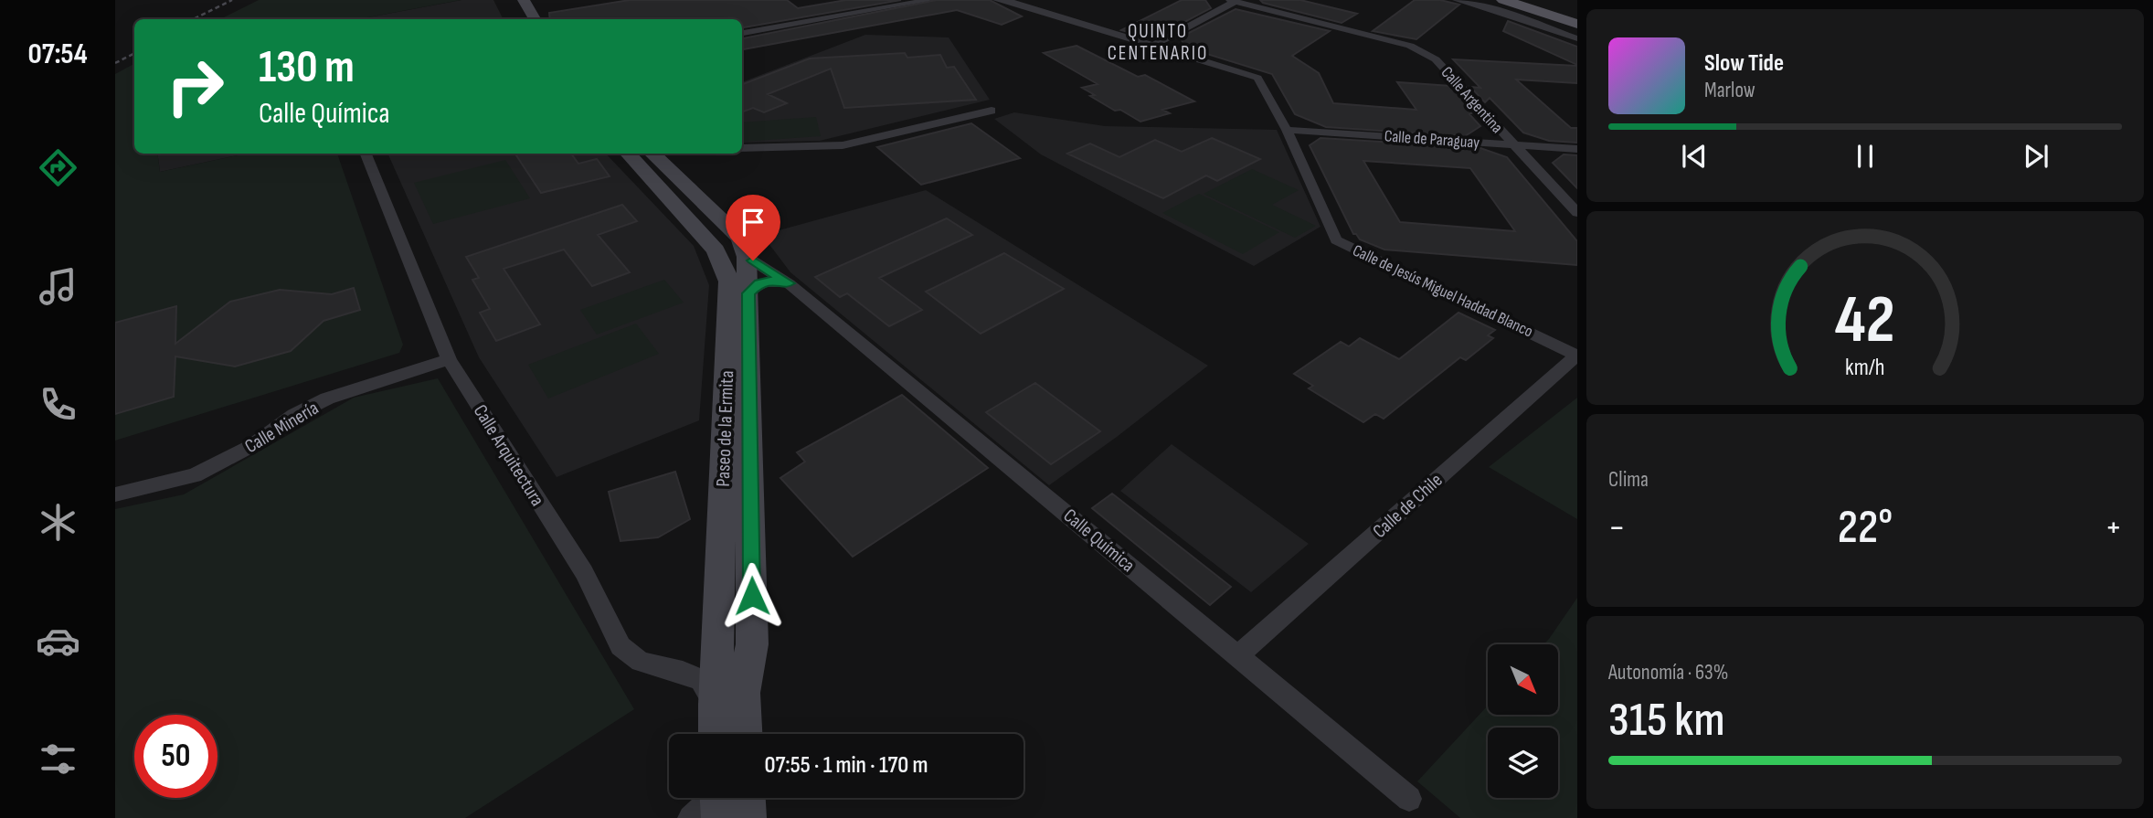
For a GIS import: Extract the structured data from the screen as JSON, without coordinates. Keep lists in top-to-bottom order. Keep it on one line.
{"streets":{"main road":["Paseo de la Ermita"],"street":["Calle Argentina","Calle de Paraguay","Calle de Jesús Miguel Haddad Blanco","Calle Minería","Calle Arquitectura","Calle de Chile","Calle Química"]},"crossings":[["Calle Argentina","Calle de Paraguay"],["Calle de Paraguay","Calle de Jesús Miguel Haddad Blanco"],["Calle de Jesús Miguel Haddad Blanco","Calle de Chile"],["Calle Minería","Calle Arquitectura"],["Paseo de la Ermita","Calle Arquitectura"],["Paseo de la Ermita","Calle Química"],["Calle de Chile","Calle Química"]],"districts":["QUINTO CENTENARIO"],"north":"bottom right","page":{"tabs":"07:54","turn":["130 m","Calle Química"],"song":["Slow Tide","Marlow"],"tile":["Clima",["Autonomía · 63%","315 km"]],"heat":["−","22°","+"],"limit":"50","trip":"07:55 · 1 min · 170 m","gauge":["42","km/h"]}}
